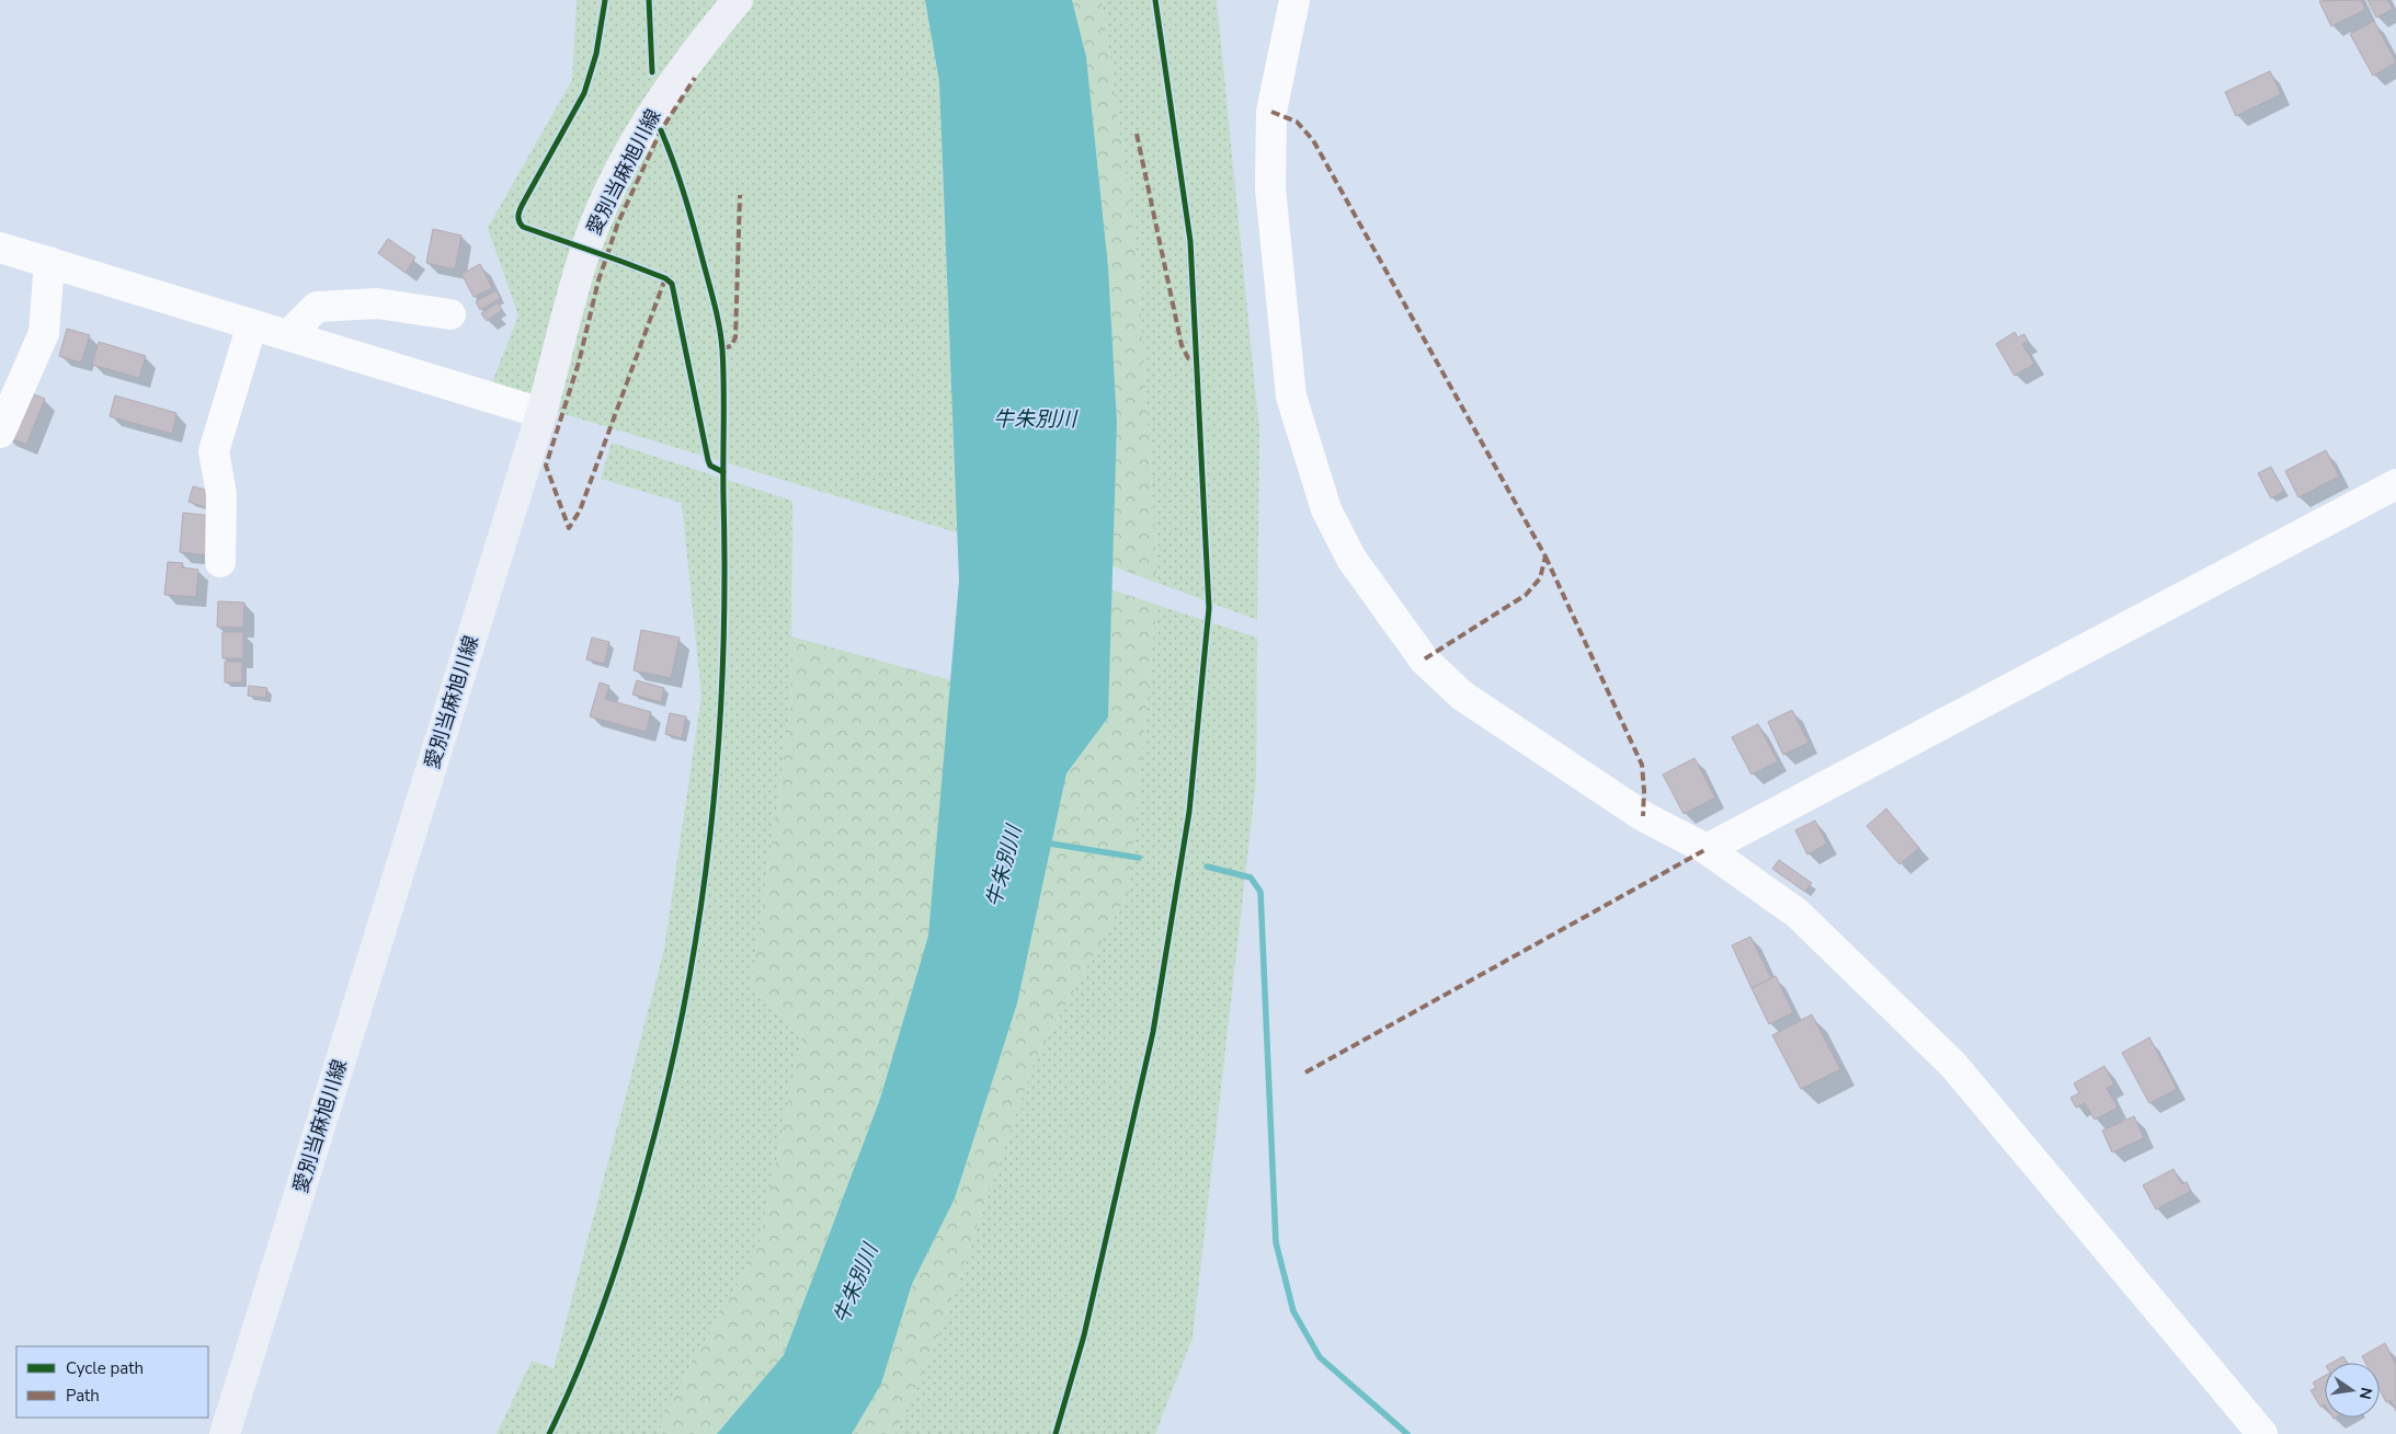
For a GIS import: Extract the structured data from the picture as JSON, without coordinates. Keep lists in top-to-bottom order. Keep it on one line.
{"streets":{"main road":["愛別当麻旭川線"]},"water":["牛朱別川"],"legend":["Cycle path","Path"],"north":"right"}
